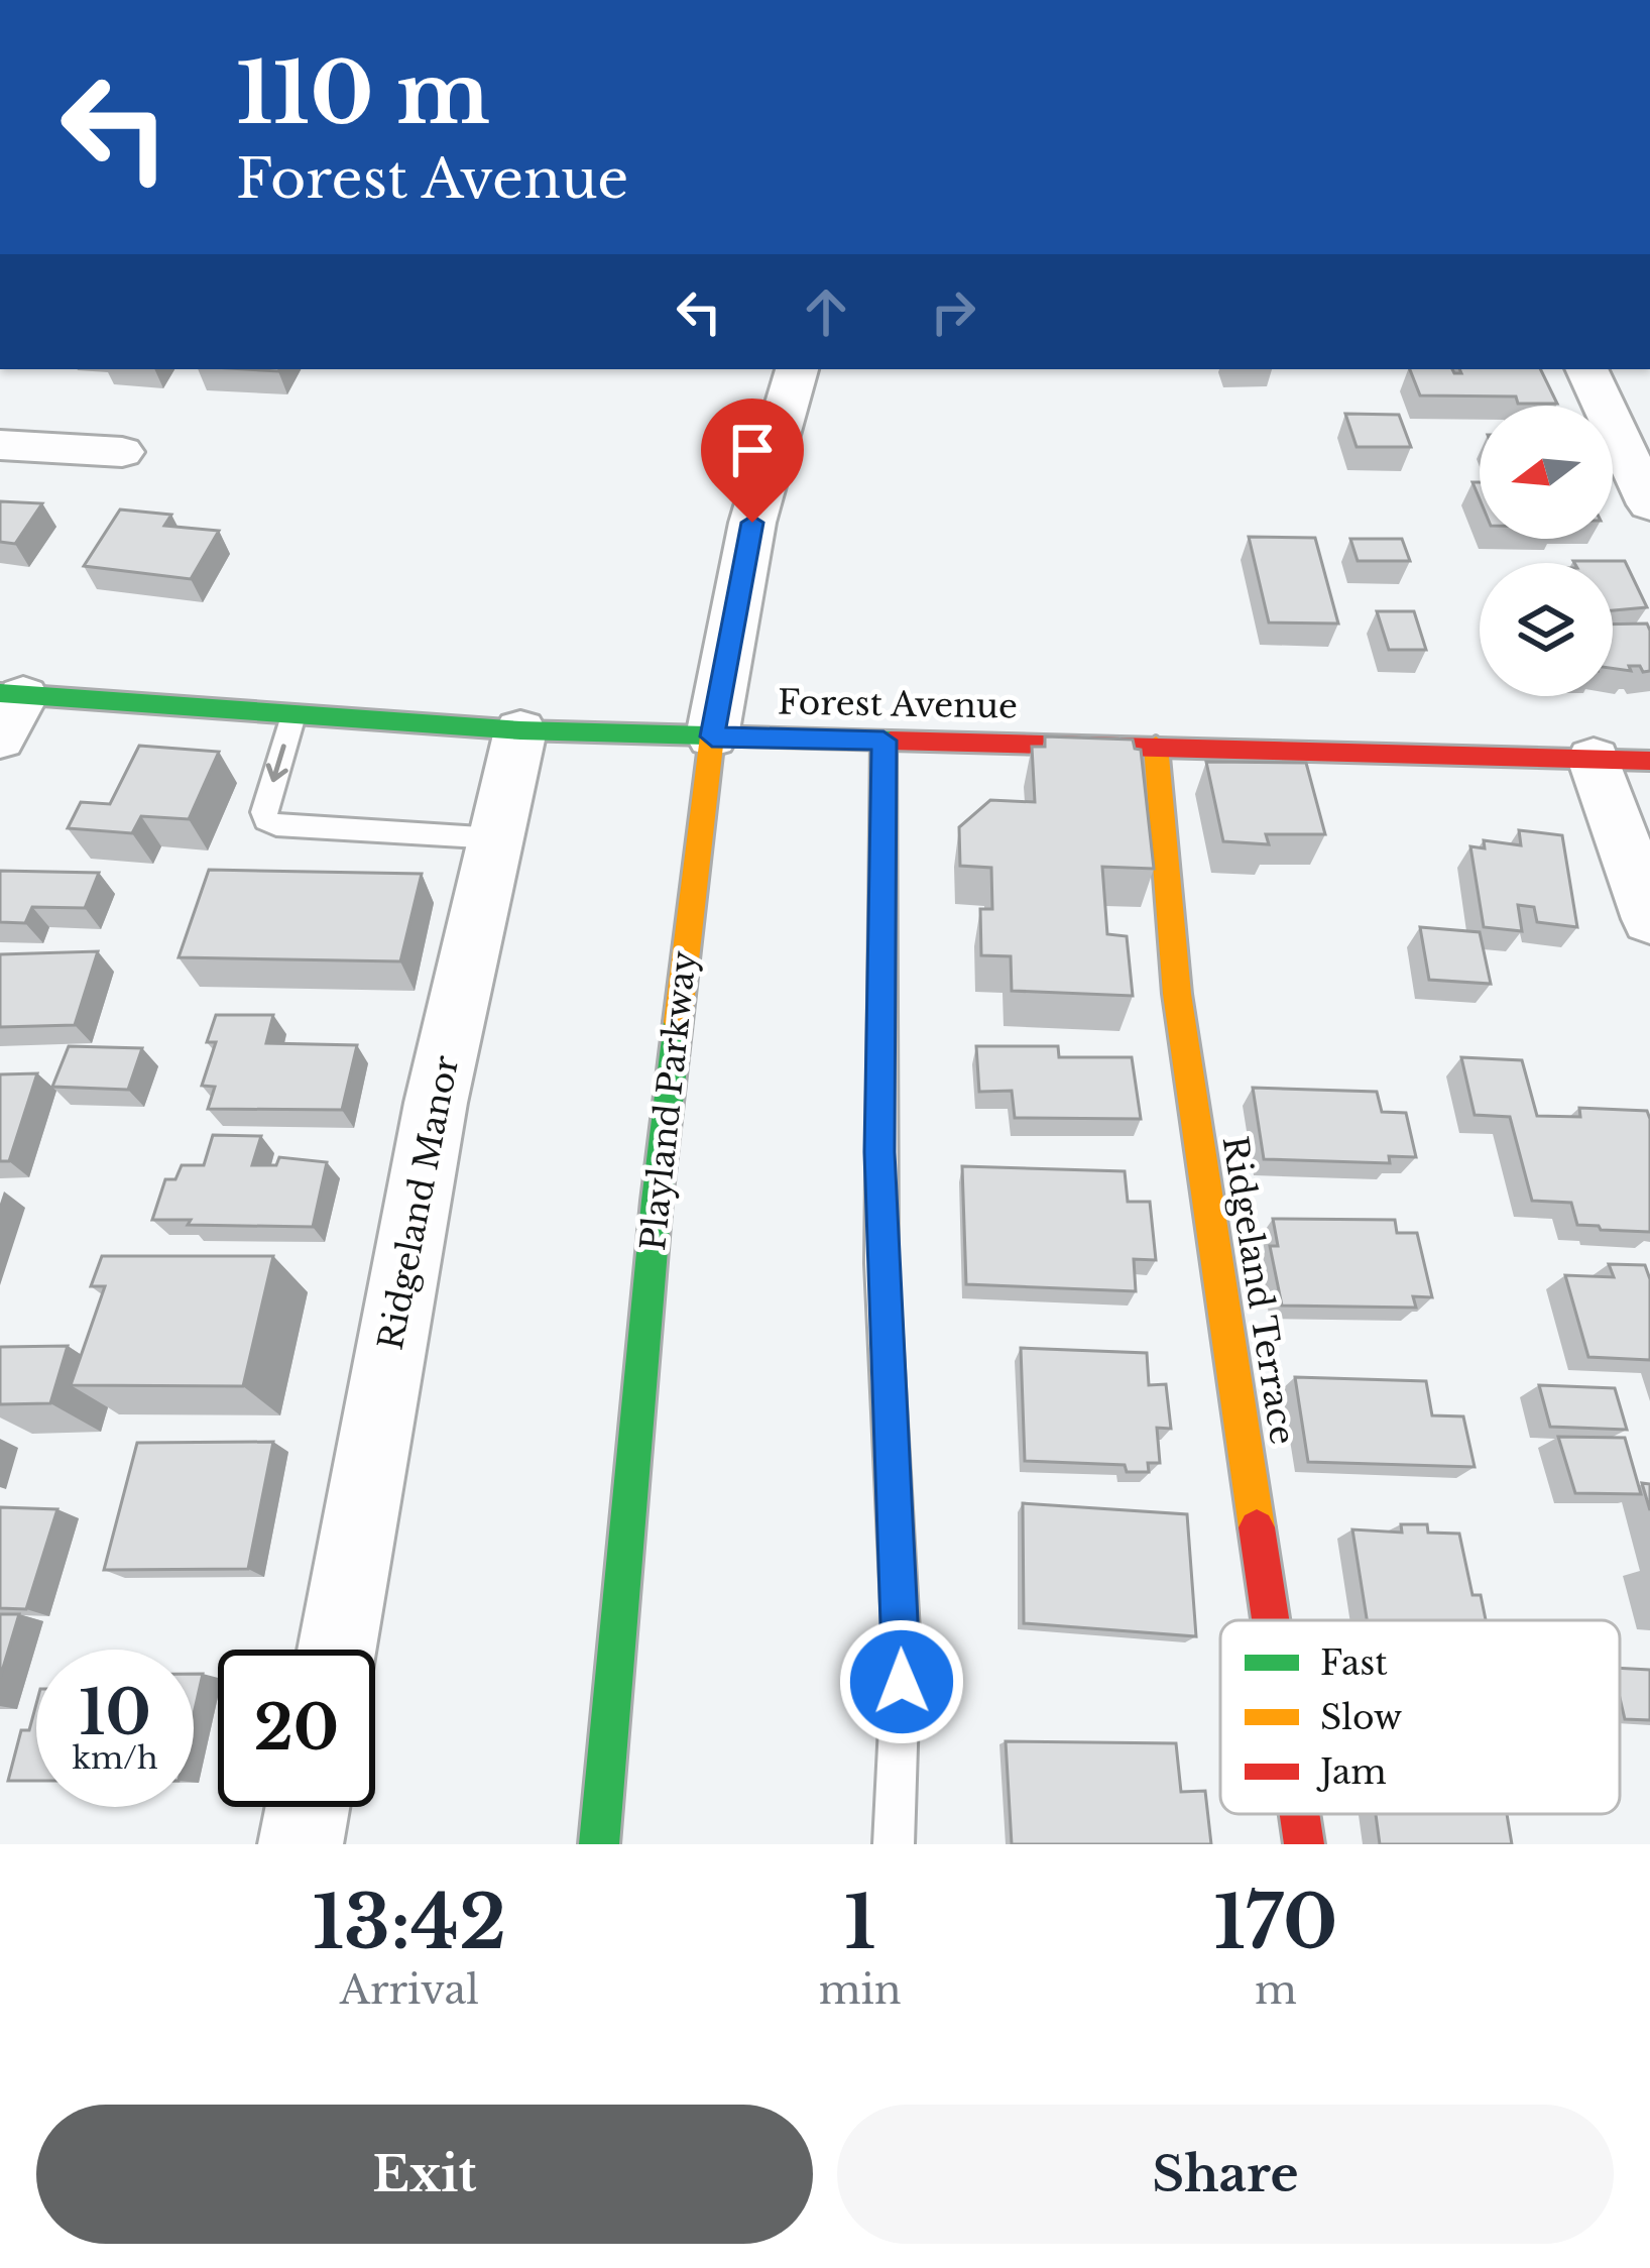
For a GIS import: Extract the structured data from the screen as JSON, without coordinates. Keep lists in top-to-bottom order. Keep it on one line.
{"streets":{"street":["Forest Avenue","Playland Parkway","Ridgeland Manor","Ridgeland Terrace"]},"crossings":[["Forest Avenue","Playland Parkway"],["Forest Avenue","Ridgeland Manor"],["Forest Avenue","Ridgeland Terrace"]],"legend":["Fast","Slow","Jam"],"north":"left","page":{"turn":["110 m","Forest Avenue"],"speed":"10 km/h","limit":"20","eta":["13:42","Arrival","1","min","170","m"],"buttons":["Exit","Share"]}}
